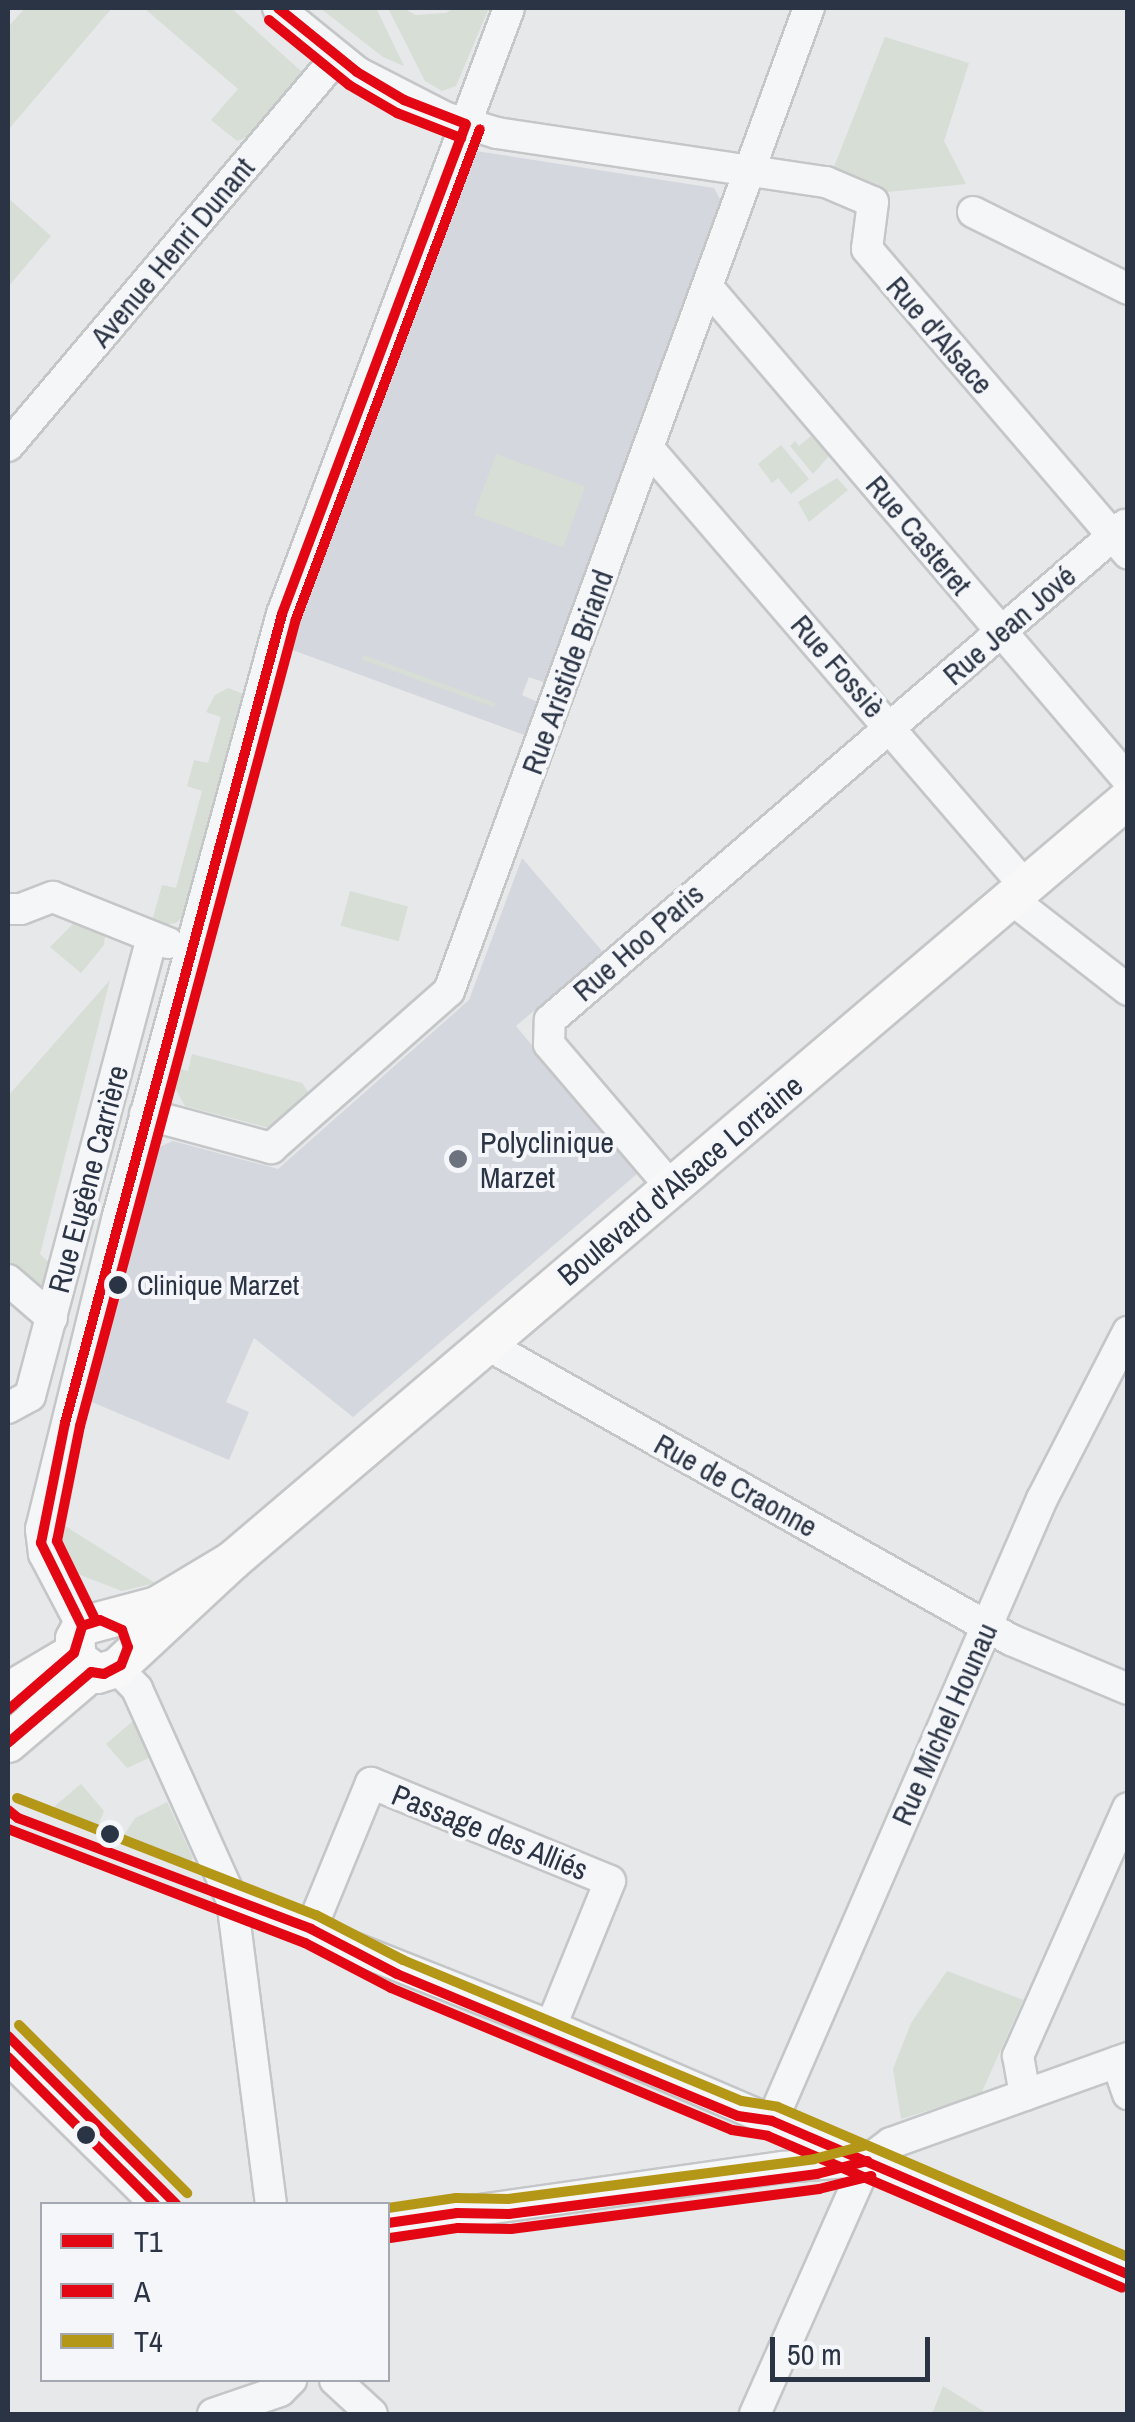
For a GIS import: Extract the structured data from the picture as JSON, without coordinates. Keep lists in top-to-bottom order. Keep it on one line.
{"streets":{"main road":["Boulevard d'Alsace Lorraine"],"street":["Avenue Henri Dunant","Rue d'Alsace","Rue Casteret","Rue Jean Jové","Rue Fossiè","Rue Aristide Briand","Rue Hoo Paris","Rue Eugène Carrière","Rue de Craonne","Rue Michel Hounau","Passage des Alliés"]},"crossings":[["Rue d'Alsace","Rue Jean Jové"],["Rue d'Alsace","Rue Aristide Briand"],["Rue Casteret","Rue Jean Jové"],["Rue Casteret","Rue Aristide Briand"],["Rue Jean Jové","Rue Fossiè"],["Rue Jean Jové","Rue Hoo Paris"],["Rue Fossiè","Rue Aristide Briand"],["Rue Fossiè","Rue Hoo Paris"],["Rue Fossiè","Boulevard d'Alsace Lorraine"],["Rue Hoo Paris","Boulevard d'Alsace Lorraine"],["Boulevard d'Alsace Lorraine","Rue de Craonne"],["Rue de Craonne","Rue Michel Hounau"]],"places":["Polyclinique Marzet","Clinique Marzet"],"lines":["transit line T1","transit line A","transit line T4"],"legend":["T1","A","T4"],"scale_bar":"50 m"}
